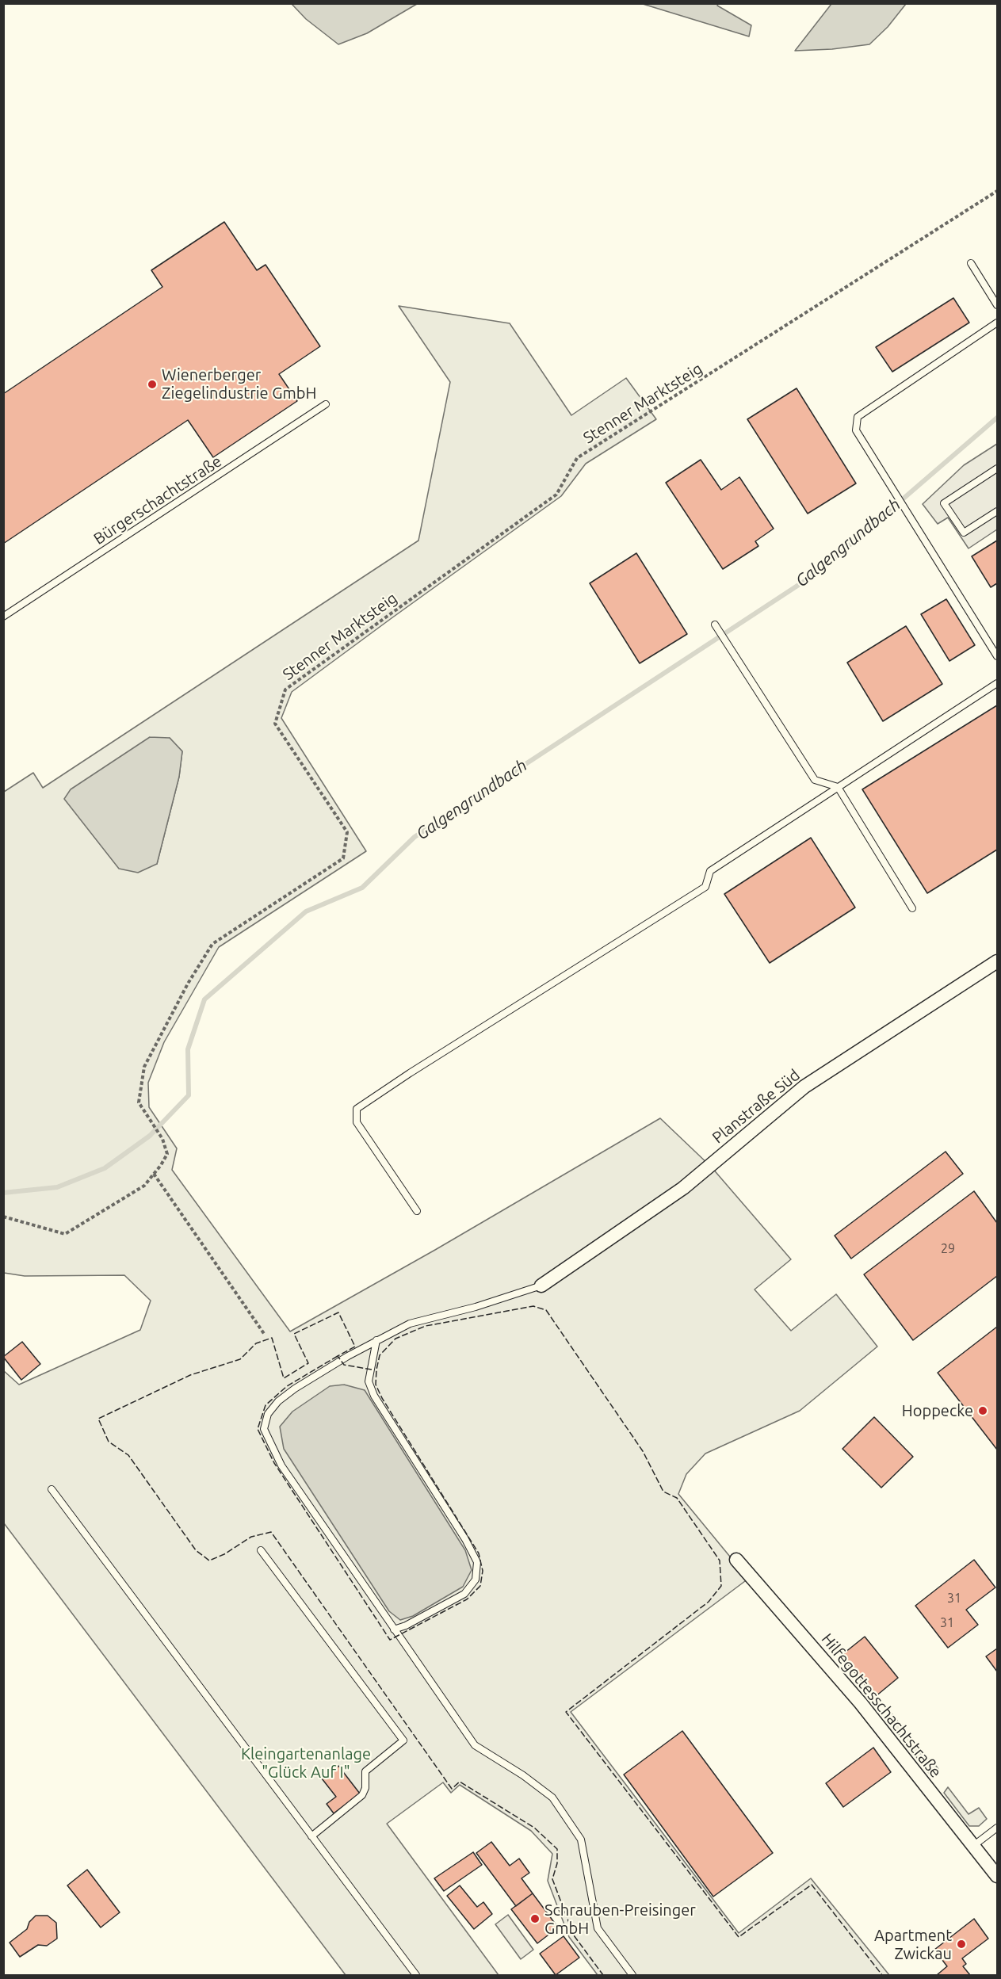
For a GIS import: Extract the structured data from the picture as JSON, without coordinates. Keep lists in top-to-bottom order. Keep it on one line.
{"streets":{"street":["Planstraße Süd","Hilfegottesschachtstraße"],"lane":["Bürgerschachtstraße"],"path":["Stenner Marktsteig"]},"water":["Galgengrundbach"],"parks":["Kleingartenanlage \"Glück Auf I\""],"places":["Wienerberger Ziegelindustrie GmbH","Hoppecke","Schrauben-Preisinger GmbH","Apartment Zwickau"],"house_numbers":["29","31","31"]}
